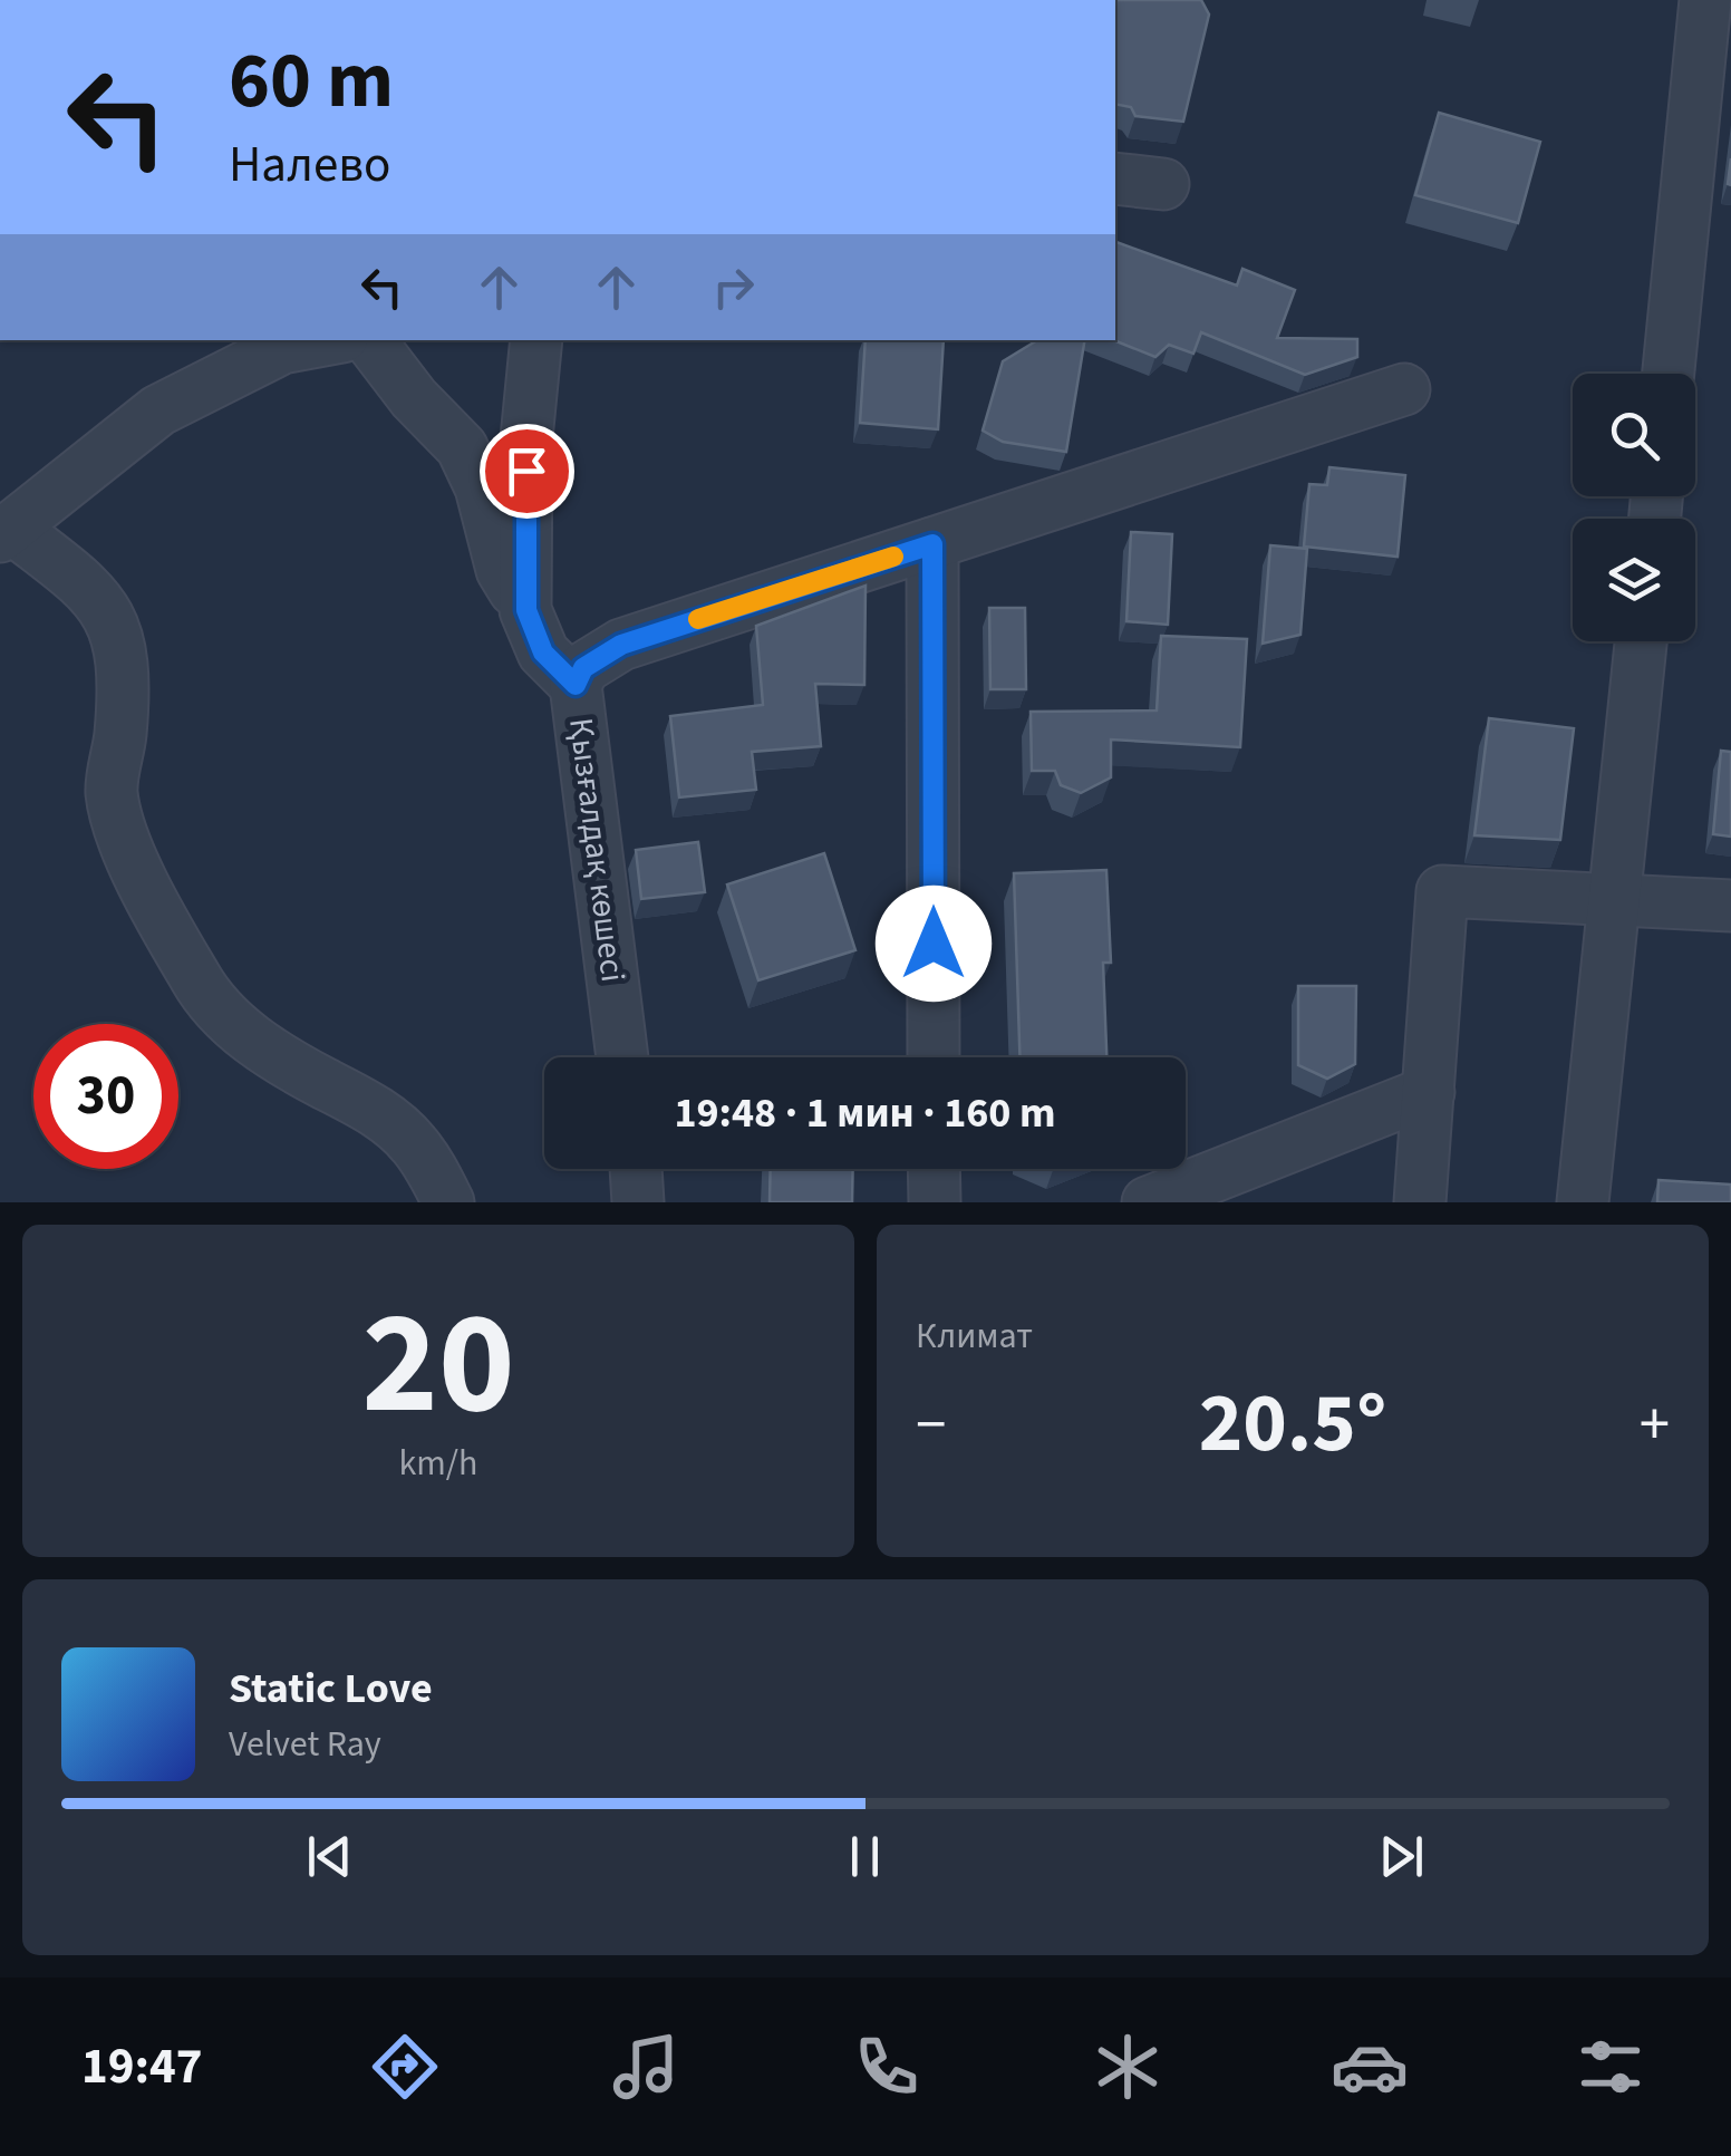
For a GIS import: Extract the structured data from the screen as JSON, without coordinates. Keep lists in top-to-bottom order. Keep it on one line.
{"streets":{"street":["Қызғалдақ көшесі"]},"page":{"turn":["60 m","Налево"],"limit":"30","trip":"19:48 · 1 мин · 160 m","tile":[["20","km/h"],"Климат"],"heat":["−","20.5°","+"],"song":["Static Love","Velvet Ray"],"tabs":"19:47"}}
